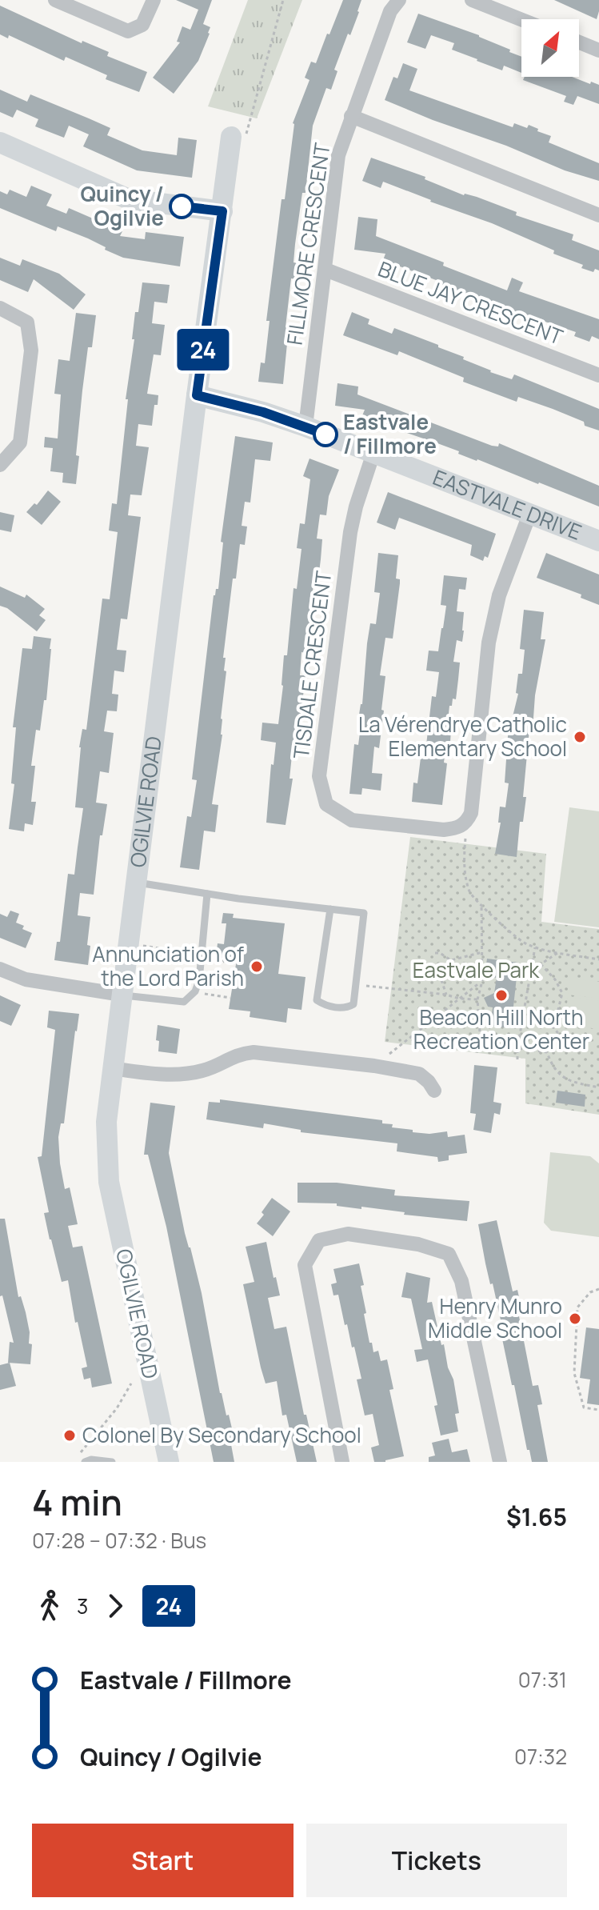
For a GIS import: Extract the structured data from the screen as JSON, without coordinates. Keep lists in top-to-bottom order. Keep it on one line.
{"streets":{"street":["FILLMORE CRESCENT","BLUE JAY CRESCENT","EASTVALE DRIVE","TISDALE CRESCENT","OGILVIE ROAD"]},"crossings":[["FILLMORE CRESCENT","BLUE JAY CRESCENT"],["FILLMORE CRESCENT","EASTVALE DRIVE"],["EASTVALE DRIVE","TISDALE CRESCENT"],["EASTVALE DRIVE","OGILVIE ROAD"]],"parks":["Eastvale Park"],"places":["Quincy / Ogilvie","Eastvale / Fillmore","La Vérendrye Catholic Elementary School","Annunciation of the Lord Parish","Beacon Hill North Recreation Center","Henry Munro Middle School","Colonel By Secondary School"],"lines":["bus line 24"],"north":"top right","page":{"on_map":"24","heading":["4 min","07:28 – 07:32 · Bus","$1.65"],"legs":["3","24"],"list":[{"name":"Eastvale / Fillmore","value":"07:31"},{"name":"Quincy / Ogilvie","value":"07:32"}],"buttons":["Start","Tickets"]}}
